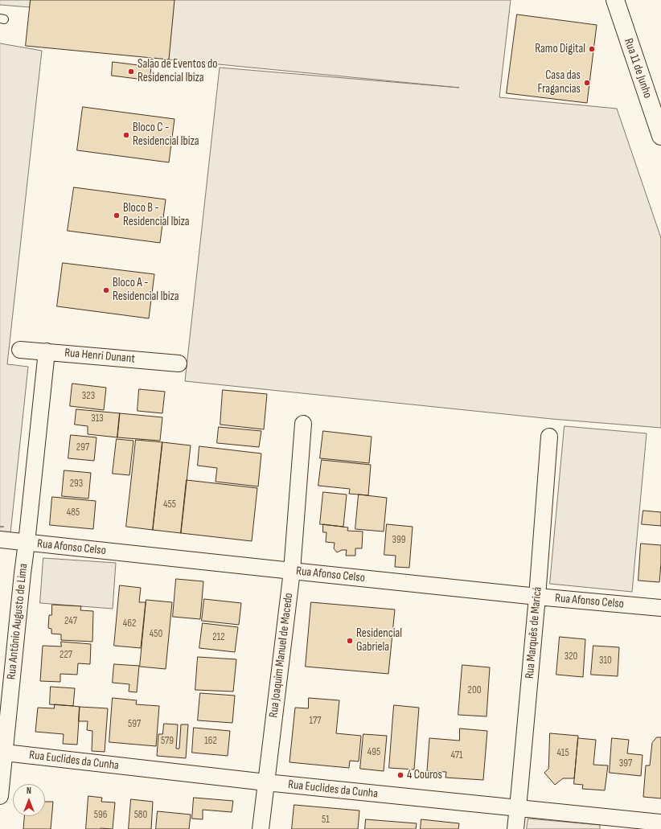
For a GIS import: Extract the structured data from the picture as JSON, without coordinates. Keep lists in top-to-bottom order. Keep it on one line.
{"streets":{"street":["Rua 11 de Junho","Rua Henri Dunant","Rua Afonso Celso","Rua Antônio Augusto de Lima","Rua Marquês de Maricá","Rua Joaquim Manuel de Macedo","Rua Euclides da Cunha"]},"crossings":[["Rua Henri Dunant","Rua Antônio Augusto de Lima"],["Rua Afonso Celso","Rua Antônio Augusto de Lima"],["Rua Afonso Celso","Rua Marquês de Maricá"],["Rua Afonso Celso","Rua Joaquim Manuel de Macedo"],["Rua Antônio Augusto de Lima","Rua Euclides da Cunha"],["Rua Marquês de Maricá","Rua Euclides da Cunha"],["Rua Joaquim Manuel de Macedo","Rua Euclides da Cunha"]],"places":["Ramo Digital","Salão de Eventos do Residencial Ibiza","Casa das Fragancias","Bloco C - Residencial Ibiza","Bloco B - Residencial Ibiza","Bloco A - Residencial Ibiza","Residencial Gabriela","4 Couros"],"house_numbers":["323","313","297","293","455","485","399","247","462","450","212","227","320","310","200","177","597","579","162","495","415","471","397","596","580","51"],"north":"top"}
